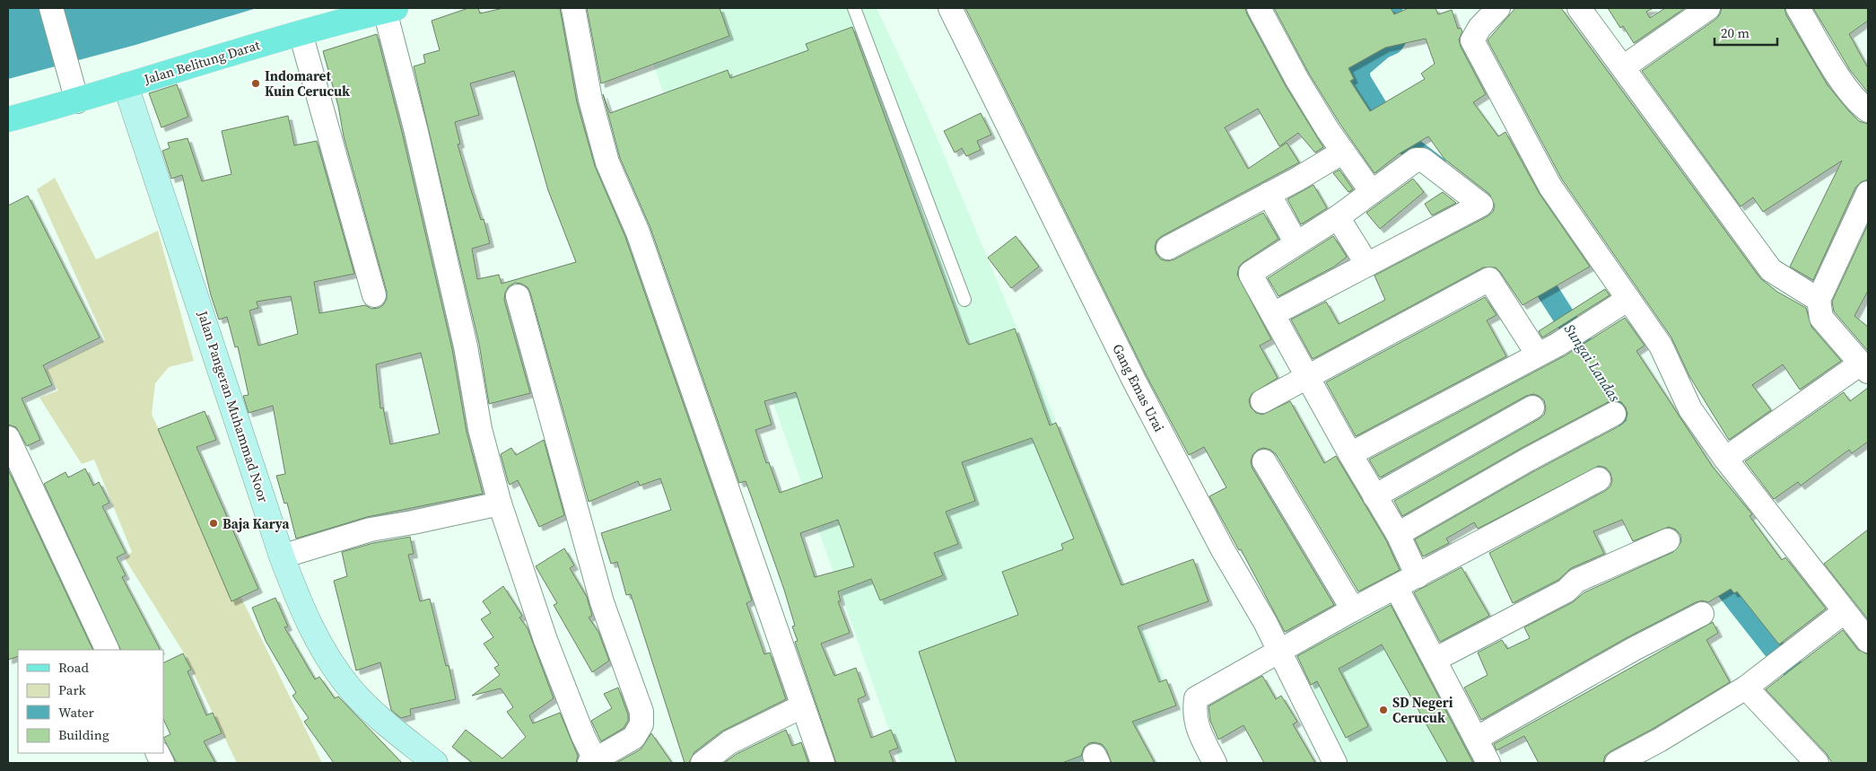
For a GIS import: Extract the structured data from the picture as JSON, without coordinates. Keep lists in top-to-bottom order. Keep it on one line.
{"streets":{"main road":["Jalan Belitung Darat","Jalan Pangeran Muhammad Noor"],"street":["Gang Emas Urai"]},"crossings":[["Jalan Belitung Darat","Jalan Pangeran Muhammad Noor"]],"water":["Sungai Landas"],"places":["Indomaret Kuin Cerucuk","Baja Karya","SD Negeri Cerucuk"],"legend":["Road","Park","Water","Building"],"scale_bar":"20 m"}
